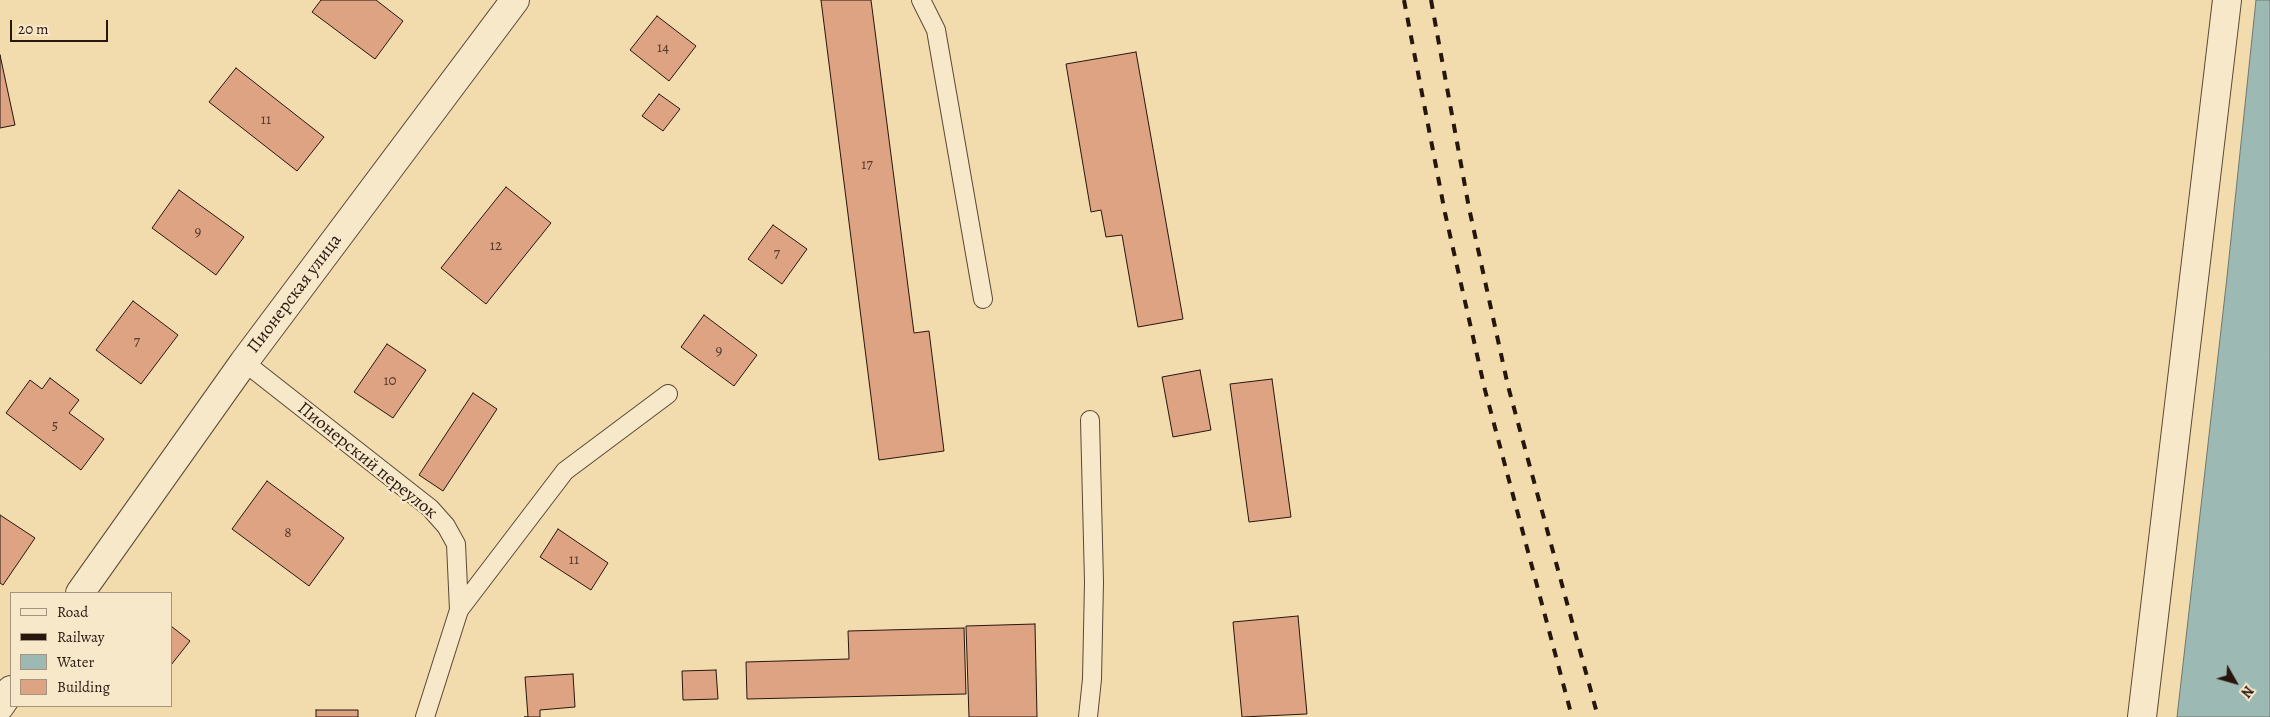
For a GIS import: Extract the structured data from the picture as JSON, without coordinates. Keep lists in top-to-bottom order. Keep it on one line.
{"streets":{"street":["Пионерская улица"],"lane":["Пионерский переулок"]},"crossings":[["Пионерская улица","Пионерский переулок"]],"house_numbers":["14","11","17","9","12","7","7","9","10","5","8","11"],"legend":["Road","Railway","Water","Building"],"scale_bar":"20 m","north":"bottom right"}
